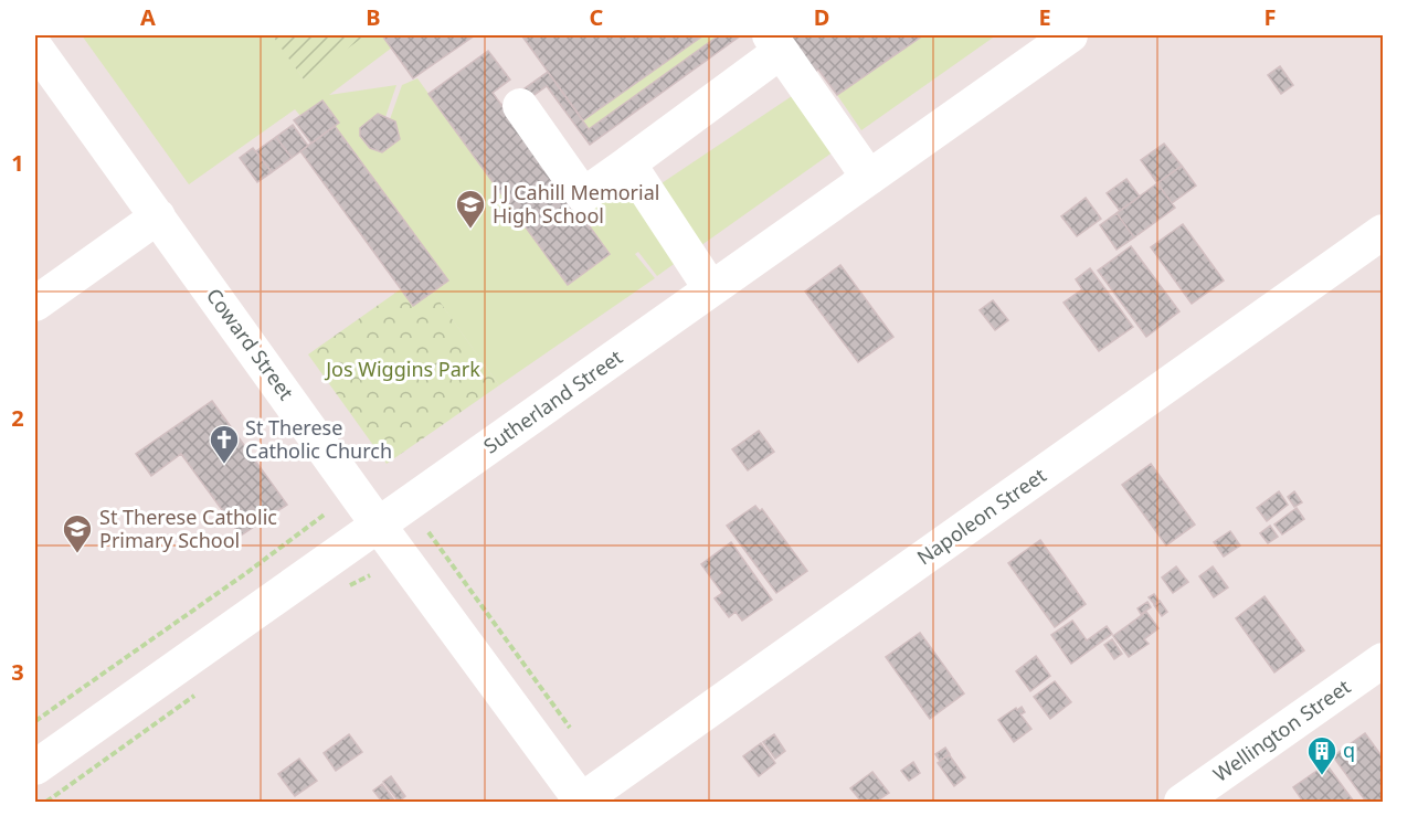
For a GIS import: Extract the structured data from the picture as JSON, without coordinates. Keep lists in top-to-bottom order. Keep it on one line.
{"streets":{"street":["Coward Street","Sutherland Street","Napoleon Street","Wellington Street"]},"crossings":[["Coward Street","Sutherland Street"],["Coward Street","Napoleon Street"]],"parks":["Jos Wiggins Park"],"places":{"school or university":["J J Cahill Memorial High School","St Therese Catholic Primary School"],"church":["St Therese Catholic Church"],"building":["q"]},"grid":{"columns":["A","B","C","D","E","F"],"rows":["1","2","3"]}}
